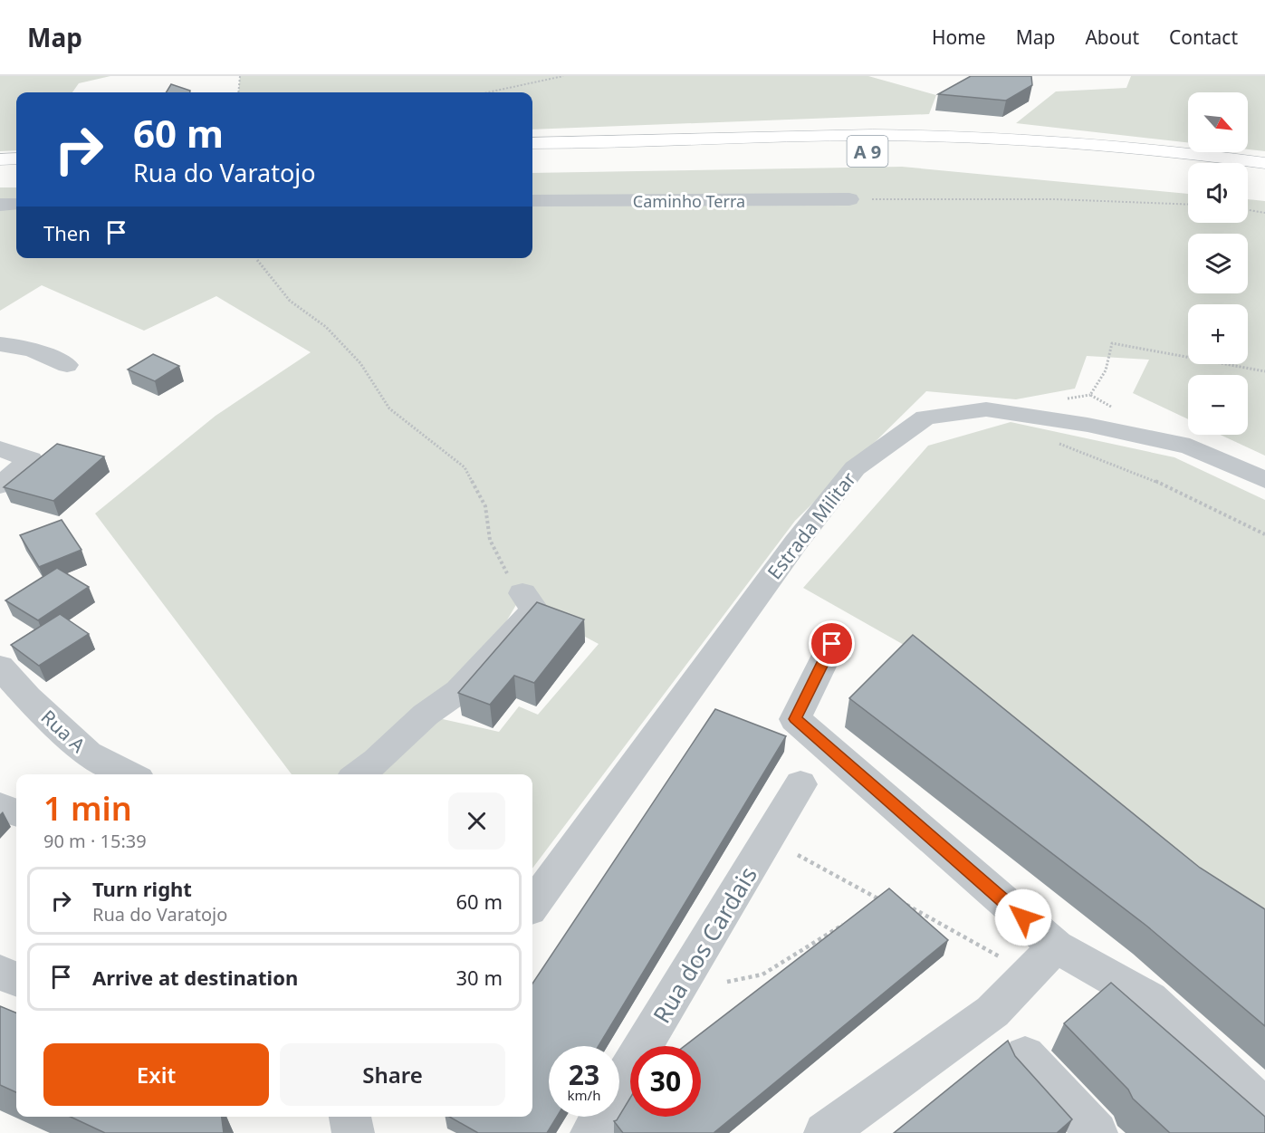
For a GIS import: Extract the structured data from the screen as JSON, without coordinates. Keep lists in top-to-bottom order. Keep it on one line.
{"streets":{"highway":["A 9"],"street":["Caminho Terra","Estrada Militar","Rua A","Rua dos Cardais"]},"north":"bottom right","page":{"header":"Map","nav":["Home","Map","About","Contact"],"map_buttons":["+","−"],"turn":["60 m","Rua do Varatojo"],"then":"Then","heading":["1 min","90 m · 15:39"],"list":[{"name":"Turn right","note":"Rua do Varatojo","value":"60 m"},{"name":"Arrive at destination","value":"30 m"}],"buttons":["Exit","Share"],"speed":"23 km/h","limit":"30"}}
